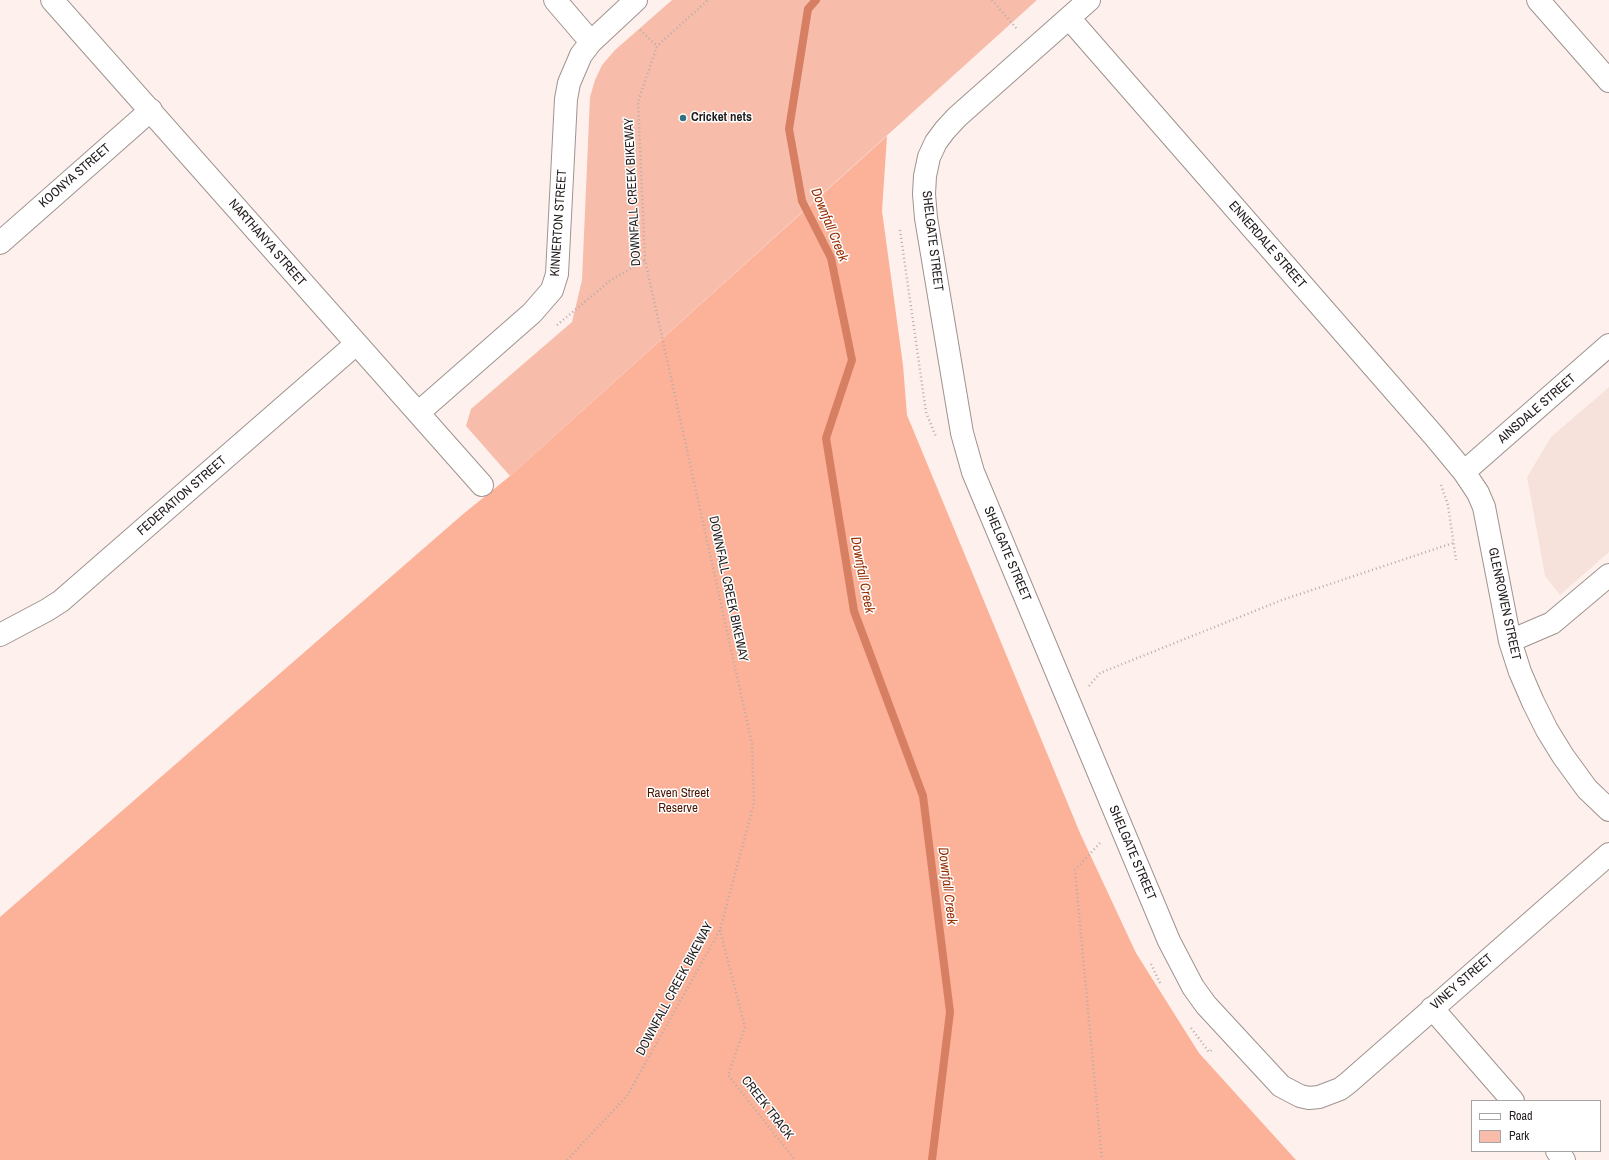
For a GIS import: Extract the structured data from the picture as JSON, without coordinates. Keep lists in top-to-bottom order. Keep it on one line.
{"streets":{"street":["KOONYA STREET","KINNERTON STREET","SHELGATE STREET","NARTHANYA STREET","ENNERDALE STREET","AINSDALE STREET","FEDERATION STREET","GLENROWEN STREET","VINEY STREET"],"path":["DOWNFALL CREEK BIKEWAY","CREEK TRACK"]},"crossings":[["KOONYA STREET","NARTHANYA STREET"],["DOWNFALL CREEK BIKEWAY","CREEK TRACK"],["KINNERTON STREET","NARTHANYA STREET"],["SHELGATE STREET","ENNERDALE STREET"],["SHELGATE STREET","VINEY STREET"],["NARTHANYA STREET","FEDERATION STREET"],["ENNERDALE STREET","AINSDALE STREET"],["ENNERDALE STREET","GLENROWEN STREET"],["AINSDALE STREET","GLENROWEN STREET"]],"water":["Downfall Creek"],"parks":["Raven Street Reserve"],"places":["Cricket nets"],"legend":["Road","Park"]}
